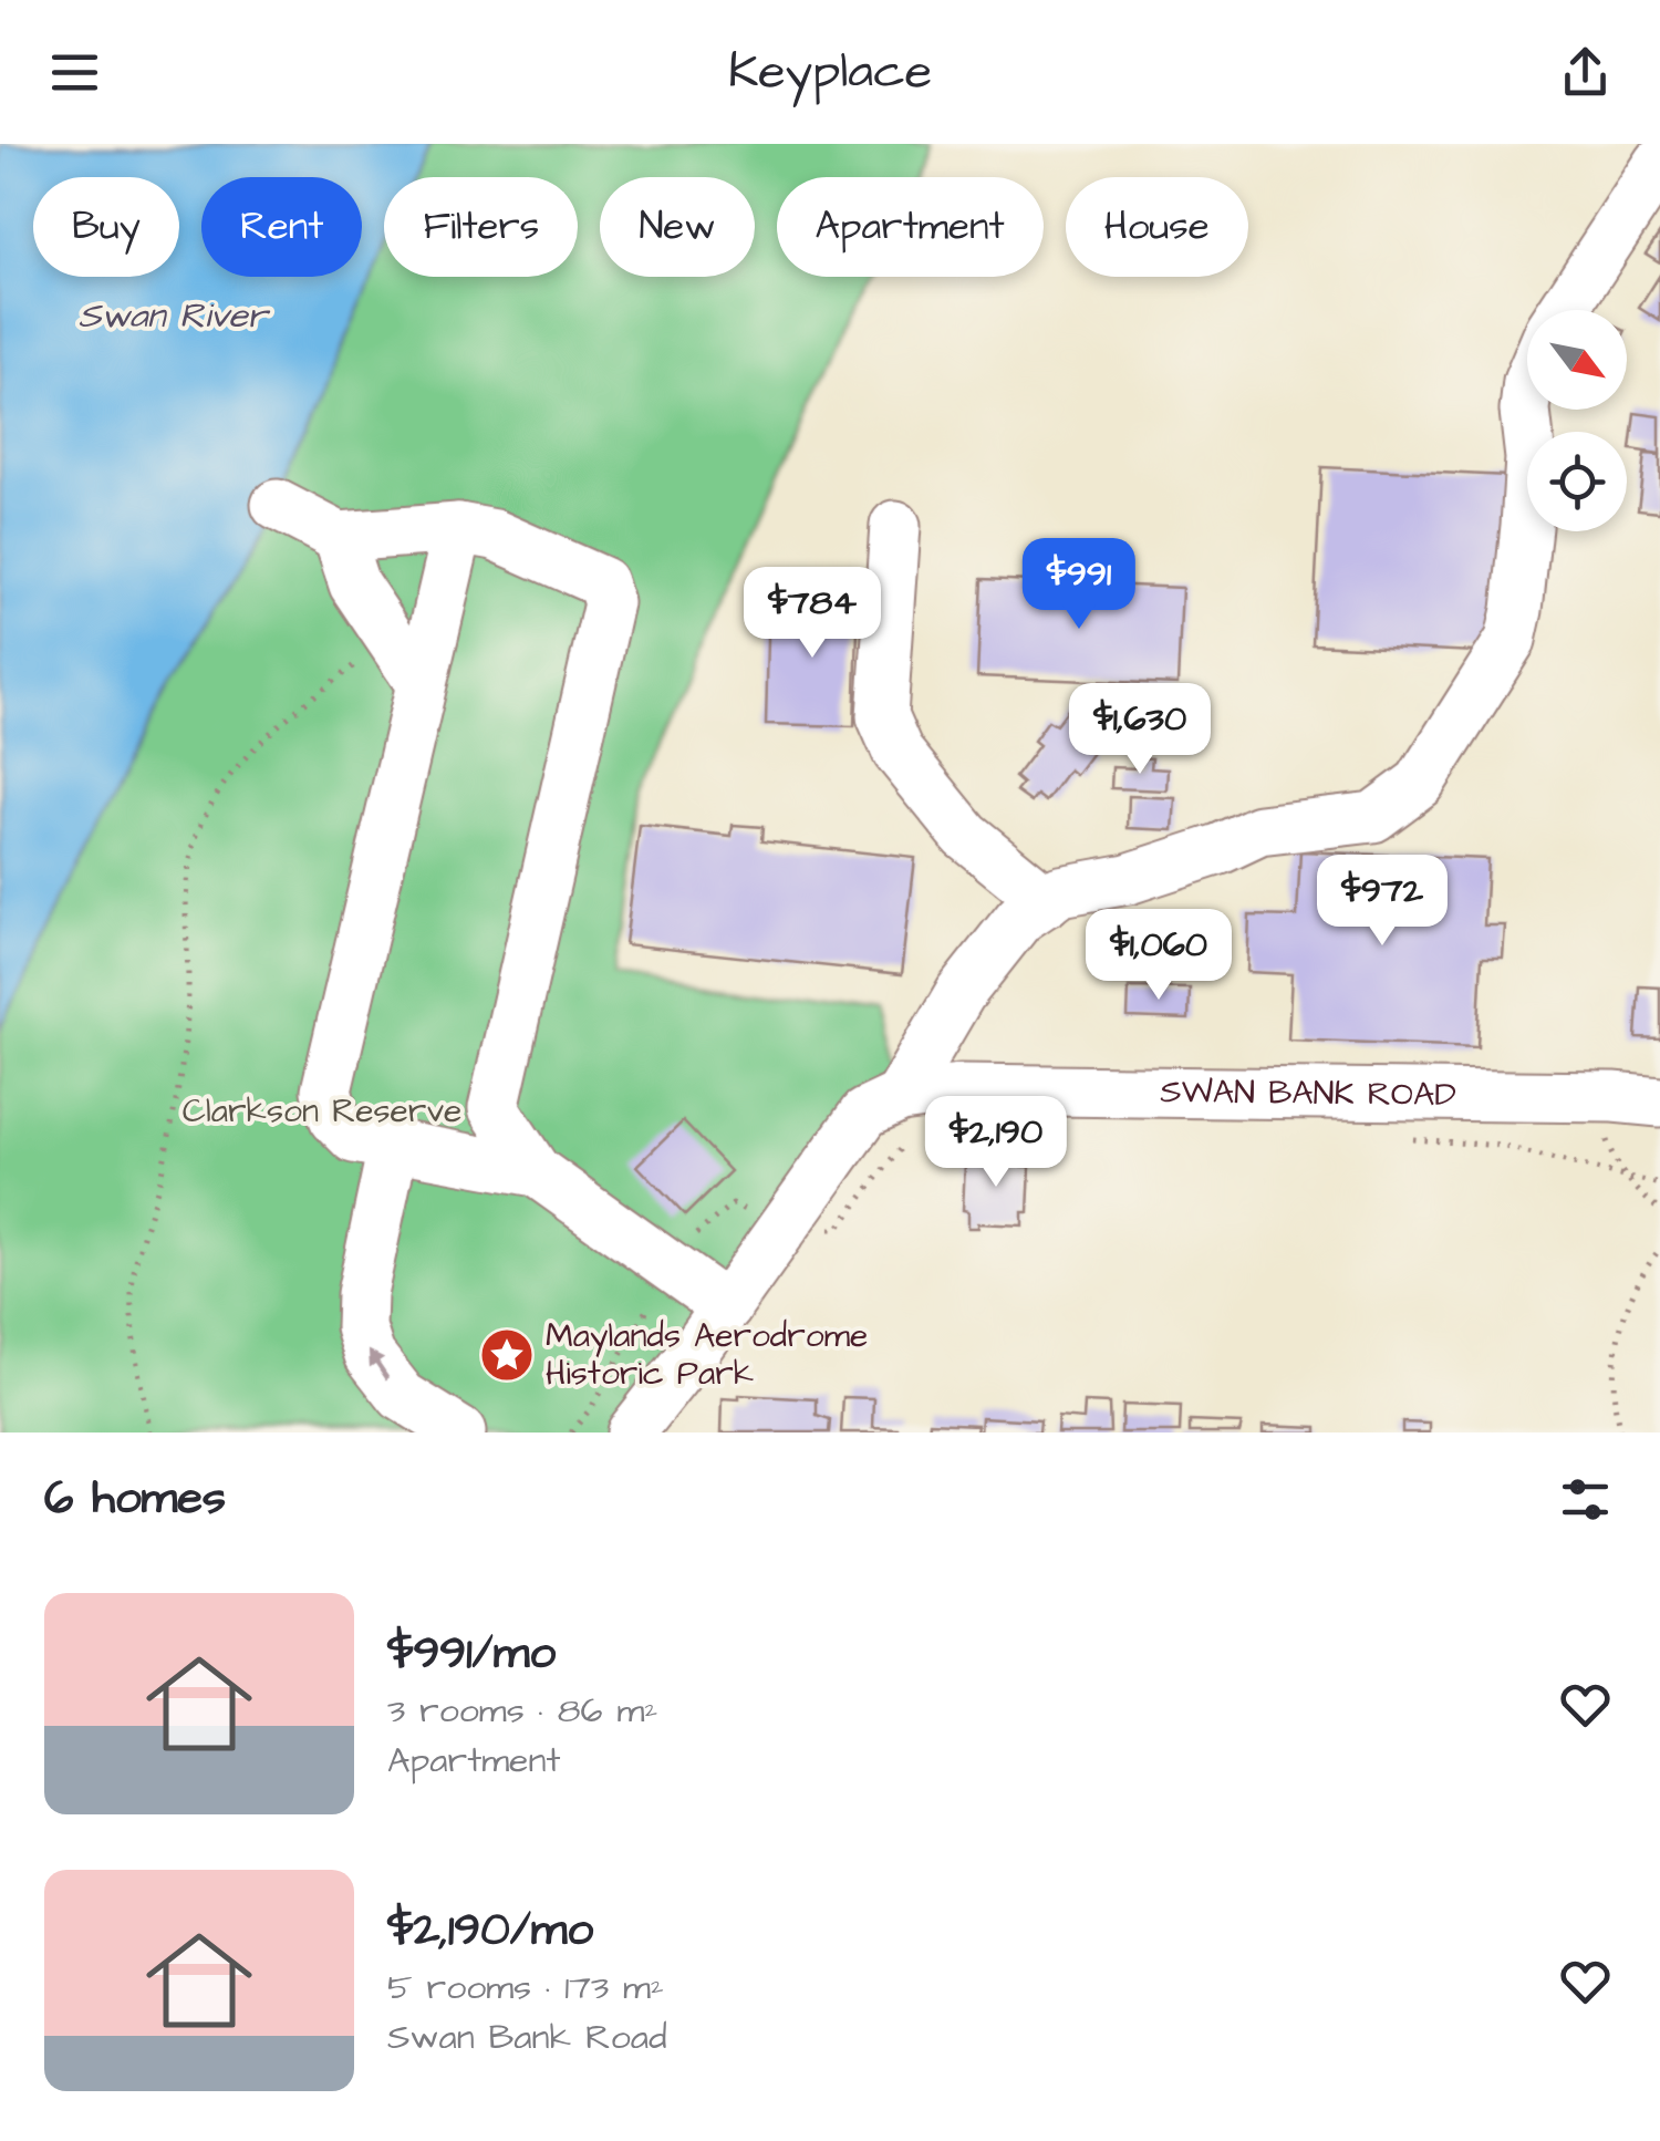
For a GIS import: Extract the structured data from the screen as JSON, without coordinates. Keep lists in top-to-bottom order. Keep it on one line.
{"streets":{"street":["SWAN BANK ROAD"]},"water":["Swan River"],"parks":["Clarkson Reserve"],"places":{"place":["Maylands Aerodrome Historic Park"]},"north":"bottom right","page":{"header":"Keyplace","chip":["Buy","Rent","Filters","New","Apartment","House"],"price":["$991","$784","$1,630","$972","$1,060","$2,190"],"heading":"6 homes","list":[{"name":"$991/mo","note":"3 rooms · 86 m² · Apartment"},{"name":"$2,190/mo","note":"5 rooms · 173 m² · Swan Bank Road"}]}}
